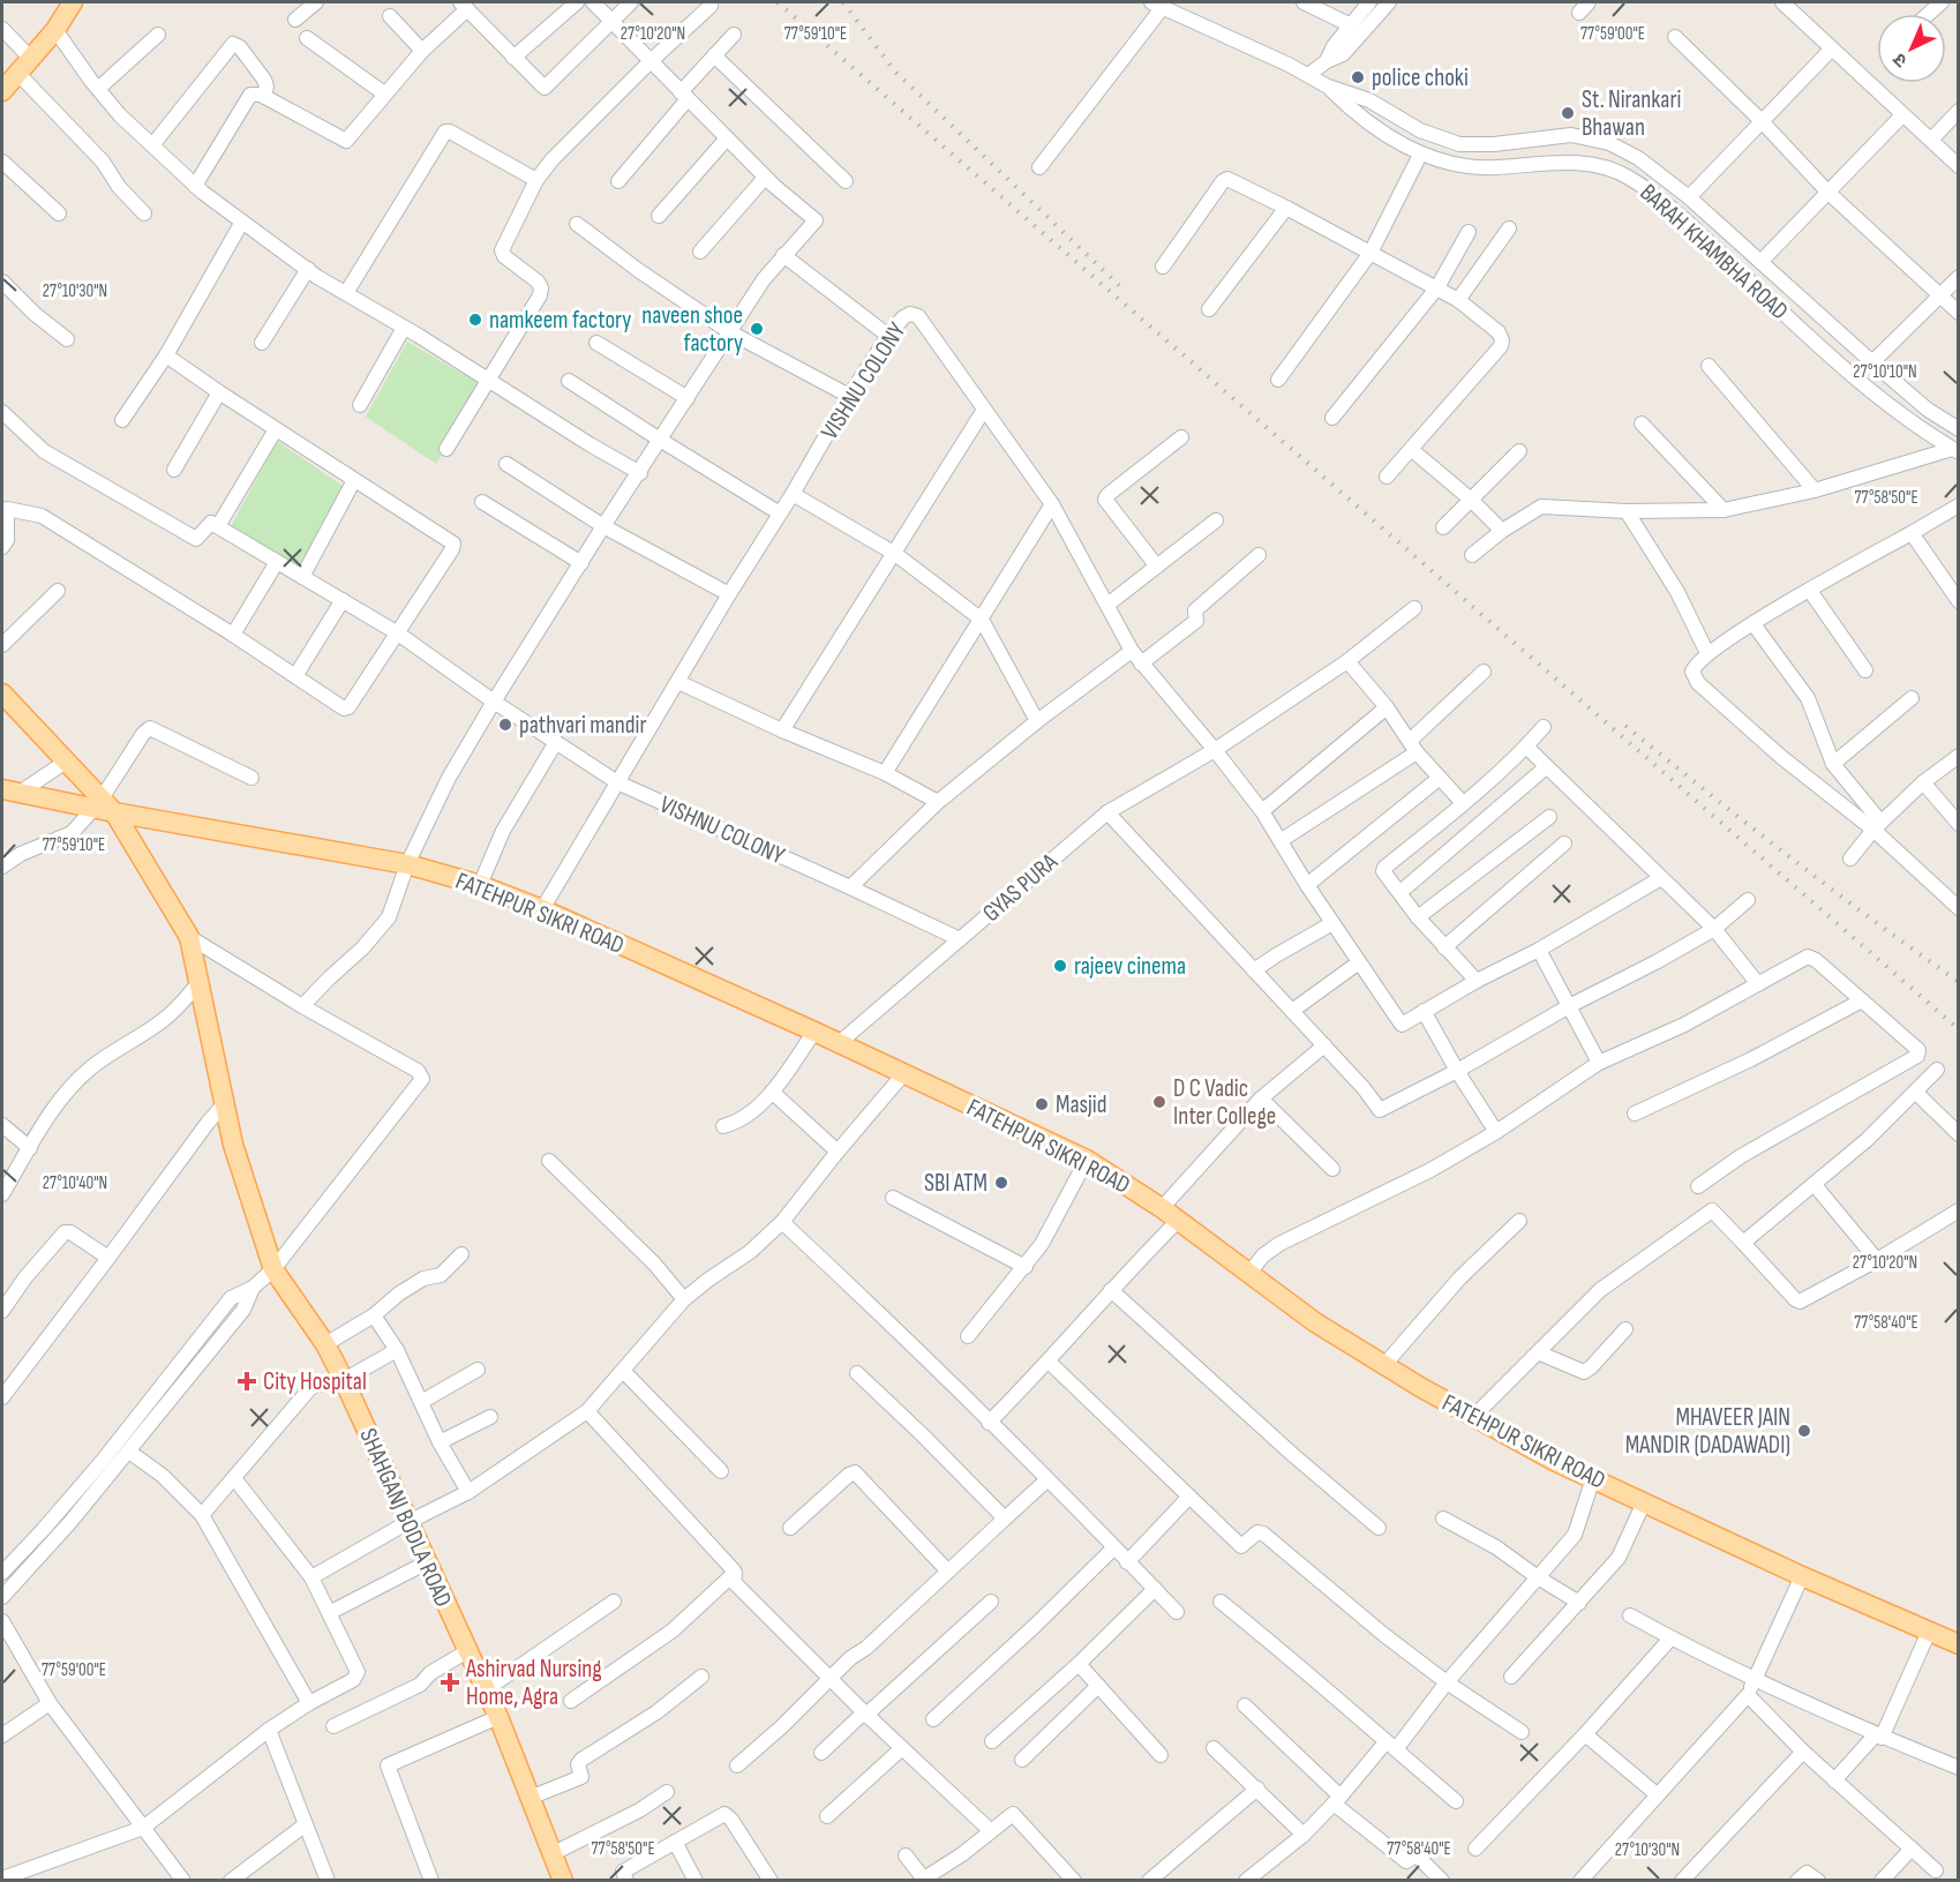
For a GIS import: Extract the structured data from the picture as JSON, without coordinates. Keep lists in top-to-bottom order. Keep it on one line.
{"streets":{"main road":["FATEHPUR SIKRI ROAD","SHAHGANJ BODLA ROAD"],"street":["BARAH KHAMBHA ROAD","VISHNU COLONY","GYAS PURA"]},"crossings":[["VISHNU COLONY","GYAS PURA"],["VISHNU COLONY","FATEHPUR SIKRI ROAD"],["GYAS PURA","FATEHPUR SIKRI ROAD"],["FATEHPUR SIKRI ROAD","SHAHGANJ BODLA ROAD"]],"places":{"other":["police choki","St. Nirankari Bhawan","namkeem factory","naveen shoe factory","pathvari mandir","rajeev cinema","D C Vadic Inter College","Masjid","SBI ATM","MHAVEER JAIN MANDIR (DADAWADI)"],"health":["City Hospital","Ashirvad Nursing Home, Agra"]},"north":"bottom left","coordinates":["27°10'20\"N","77°59'10\"E","77°59'00\"E","27°10'30\"N","27°10'10\"N","77°58'50\"E","27°10'40\"N","77°58'40\"E"]}
